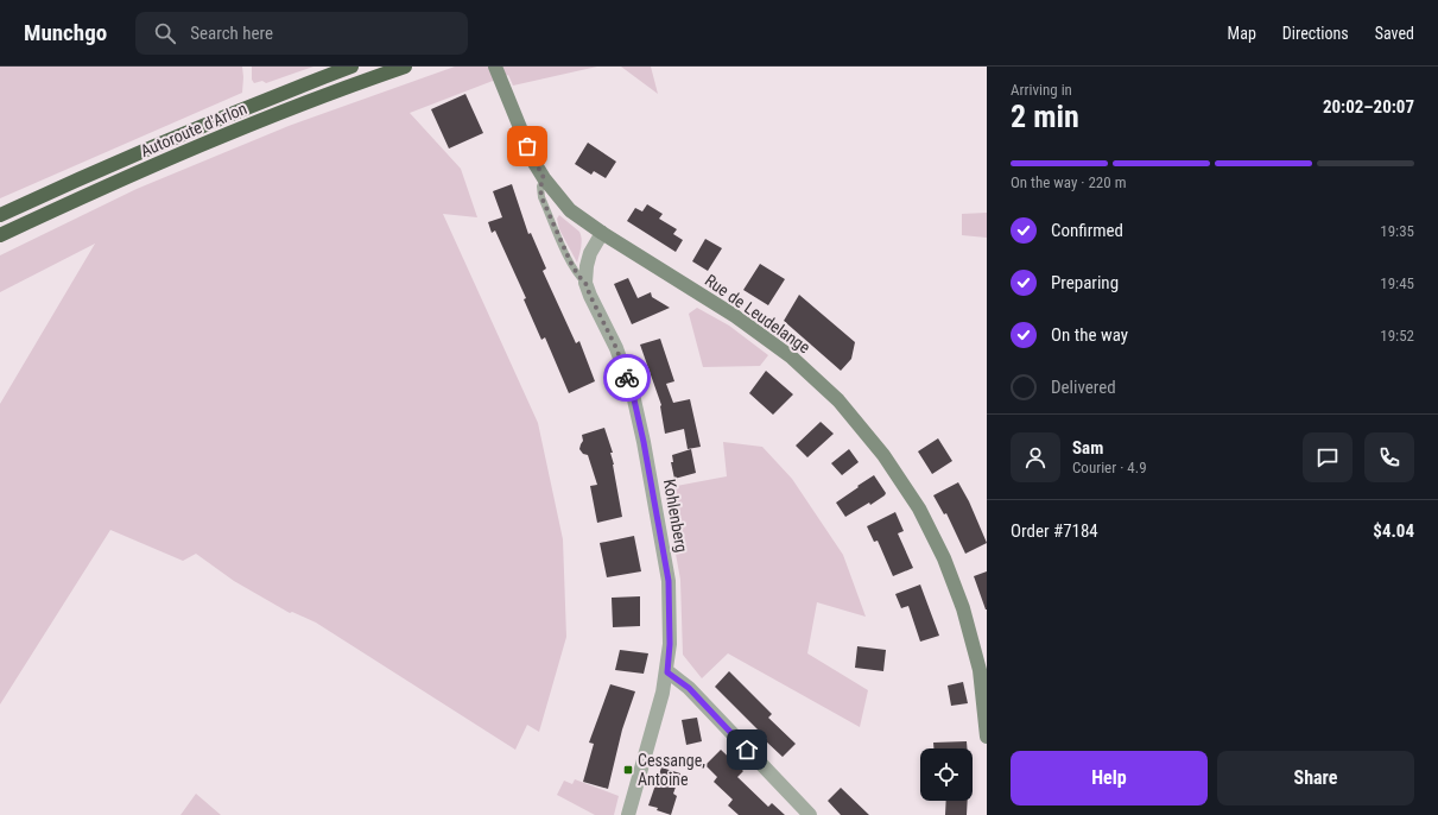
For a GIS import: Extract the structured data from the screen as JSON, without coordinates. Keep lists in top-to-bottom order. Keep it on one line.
{"streets":{"highway":["Autoroute d'Arlon"],"main road":["Rue de Leudelange"],"street":["Kohlenberg"]},"crossings":[["Rue de Leudelange","Kohlenberg"]],"places":{"transit":["Cessange, Antoine"]},"page":{"header":"Munchgo","search":"Search here","nav":["Map","Directions","Saved"],"heading":["2 min","Arriving in","20:02–20:07"],"panel":["Sam","Courier · 4.9","Order #7184","$4.04"],"bar":"On the way · 220 m","list":[["Confirmed","19:35"],["Preparing","19:45"],["On the way","19:52"],"Delivered"],"buttons":["Help","Share"]}}
